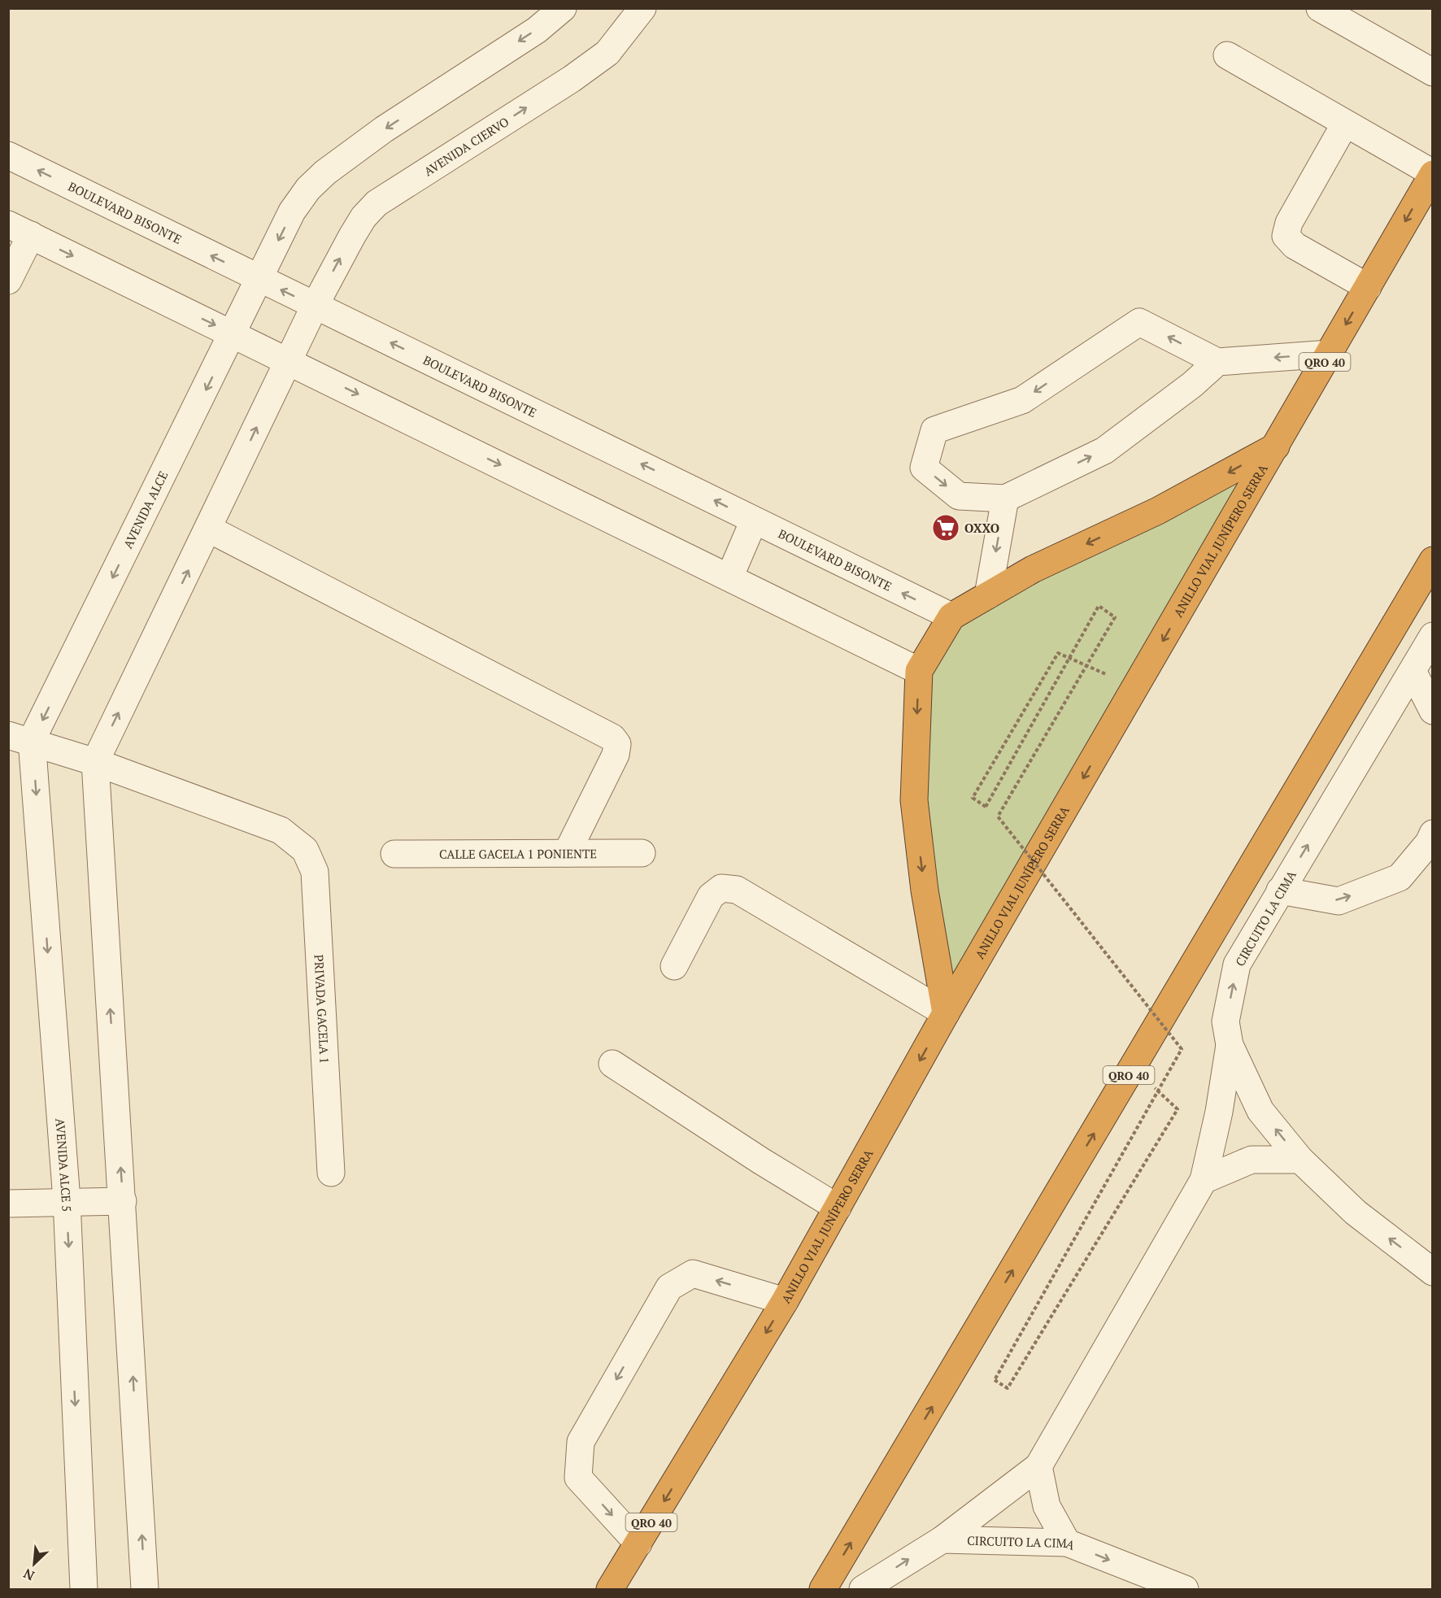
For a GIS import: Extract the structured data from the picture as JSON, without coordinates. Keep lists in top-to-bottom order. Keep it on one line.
{"streets":{"highway":["QRO 40","ANILLO VIAL JUNÍPERO SERRA"],"street":["AVENIDA CIERVO","BOULEVARD BISONTE","AVENIDA ALCE","CALLE GACELA 1 PONIENTE","CIRCUITO LA CIMA","PRIVADA GACELA 1","AVENIDA ALCE 5"]},"crossings":[["AVENIDA CIERVO","BOULEVARD BISONTE"],["BOULEVARD BISONTE","AVENIDA ALCE"],["AVENIDA ALCE","AVENIDA ALCE 5"]],"places":{"supermarket":["OXXO"]},"north":"bottom left"}
